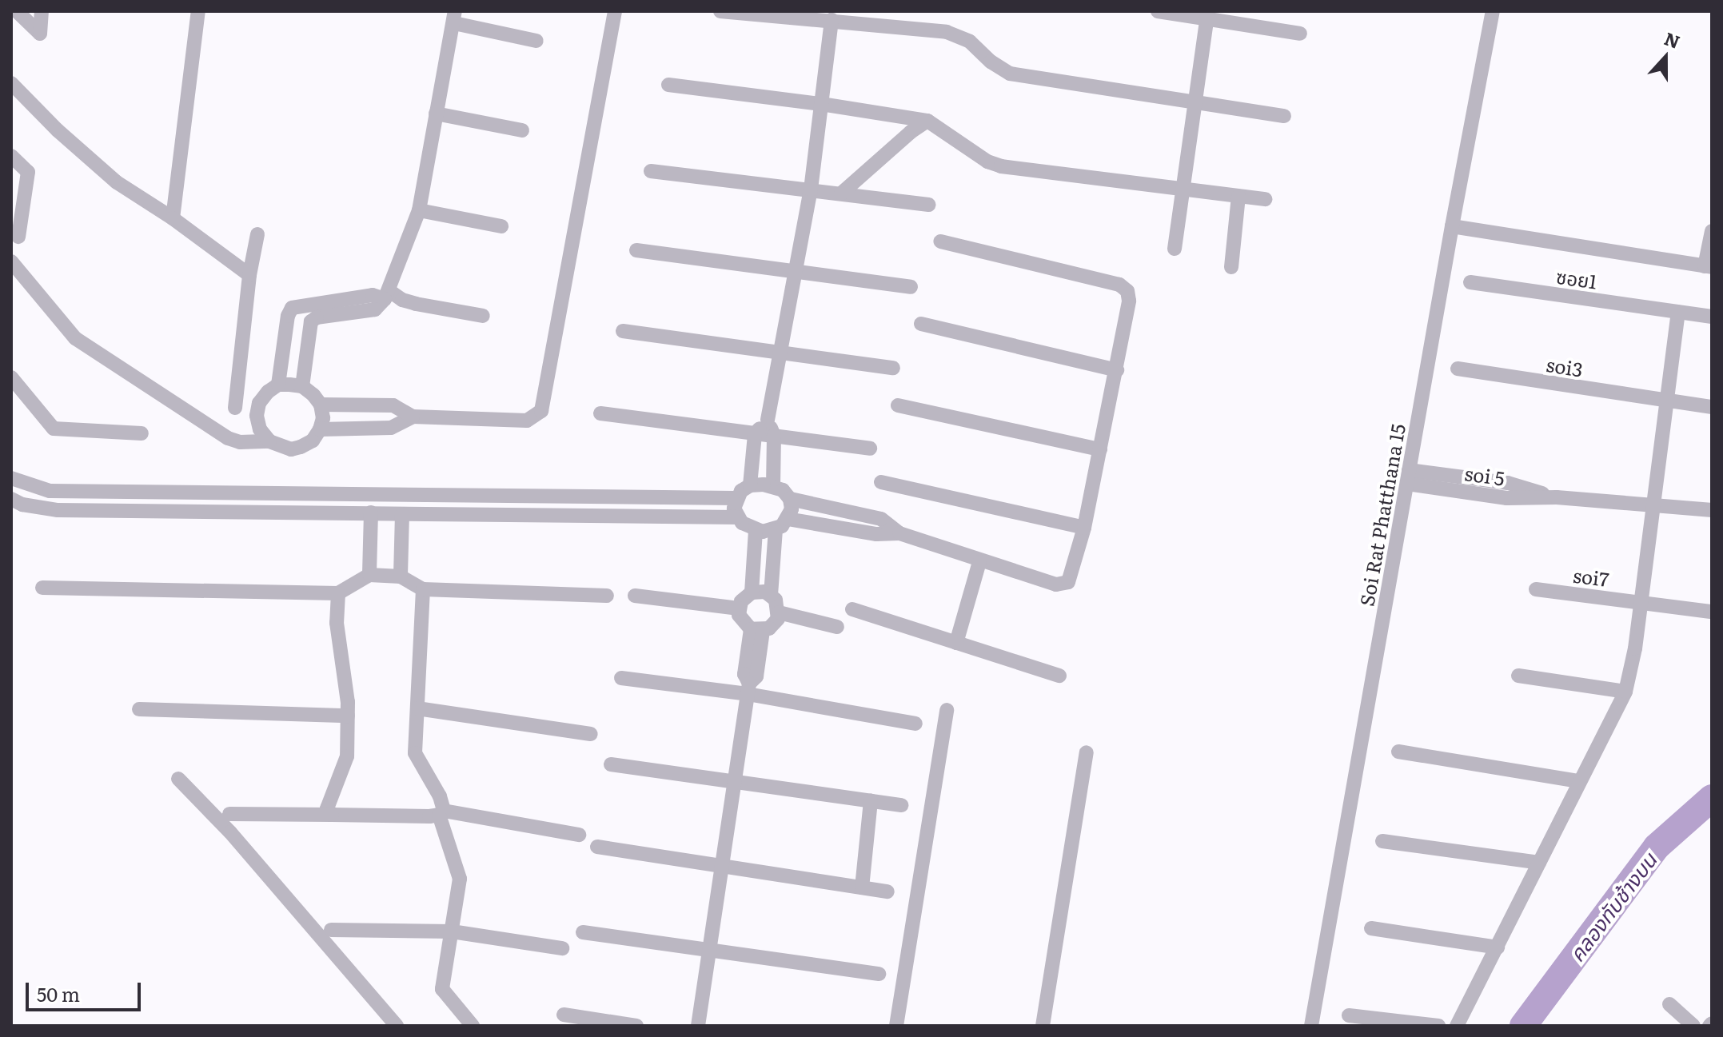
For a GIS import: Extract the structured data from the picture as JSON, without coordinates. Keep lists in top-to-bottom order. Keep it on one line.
{"streets":{"street":["ซอย1","soi3","soi 5","Soi Rat Phatthana 15","soi7"]},"crossings":[["soi 5","Soi Rat Phatthana 15"]],"water":["คลองทับช้างบน"],"scale_bar":"50 m","north":"top"}
